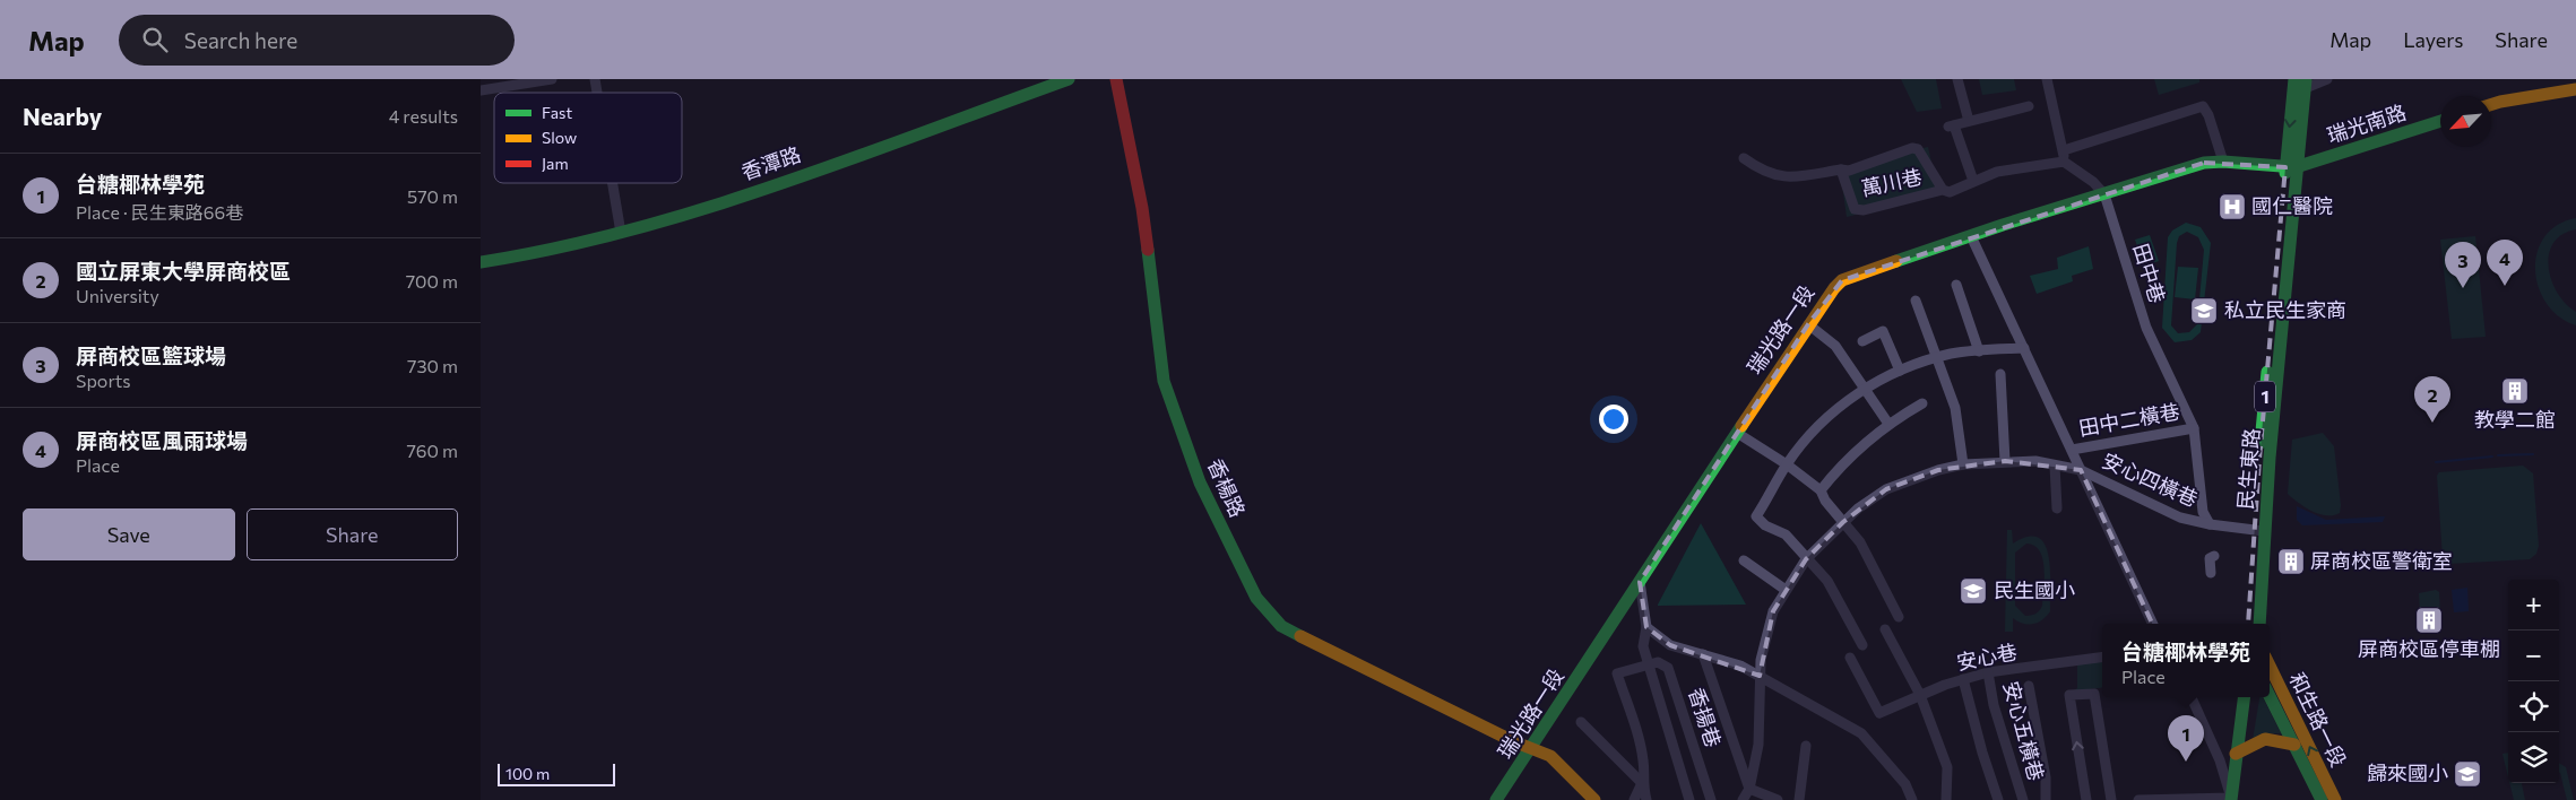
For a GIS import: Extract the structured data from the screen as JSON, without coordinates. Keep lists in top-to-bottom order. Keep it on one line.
{"streets":{"street":["瑞光南路","香潭路","萬川巷","田中巷","瑞光路一段","1","田中二橫巷","民生東路","安心四橫巷","香楊路","安心巷","香揚巷","和生路一段","安心五橫巷"]},"crossings":[["瑞光南路","瑞光路一段"],["瑞光南路","民生東路"],["田中巷","瑞光路一段"],["田中巷","田中二橫巷"],["田中巷","安心四橫巷"],["瑞光路一段","民生東路"],["瑞光路一段","香楊路"],["民生東路","安心四橫巷"],["安心巷","安心五橫巷"]],"places":{"hospital":["國仁醫院"],"school or university":["私立民生家商","民生國小","歸來國小"],"building":["教學二館","屏商校區警衛室","屏商校區停車棚"]},"legend":["Fast","Slow","Jam"],"scale_bar":"100 m","north":"bottom left","page":{"header":"Map","search":"Search here","nav":["Map","Layers","Share"],"heading":["Nearby","4 results"],"list":[{"mark":"1","name":"台糖椰林學苑","note":"Place · 民生東路66巷","value":"570 m"},{"mark":"2","name":"國立屏東大學屏商校區","note":"University","value":"700 m"},{"mark":"3","name":"屏商校區籃球場","note":"Sports","value":"730 m"},{"mark":"4","name":"屏商校區風雨球場","note":"Place","value":"760 m"}],"pins":["4","3","2","1"],"buttons":["Save","Share"],"map_buttons":["+","−"],"popup":["台糖椰林學苑","Place"],"scale":"100 m"}}
